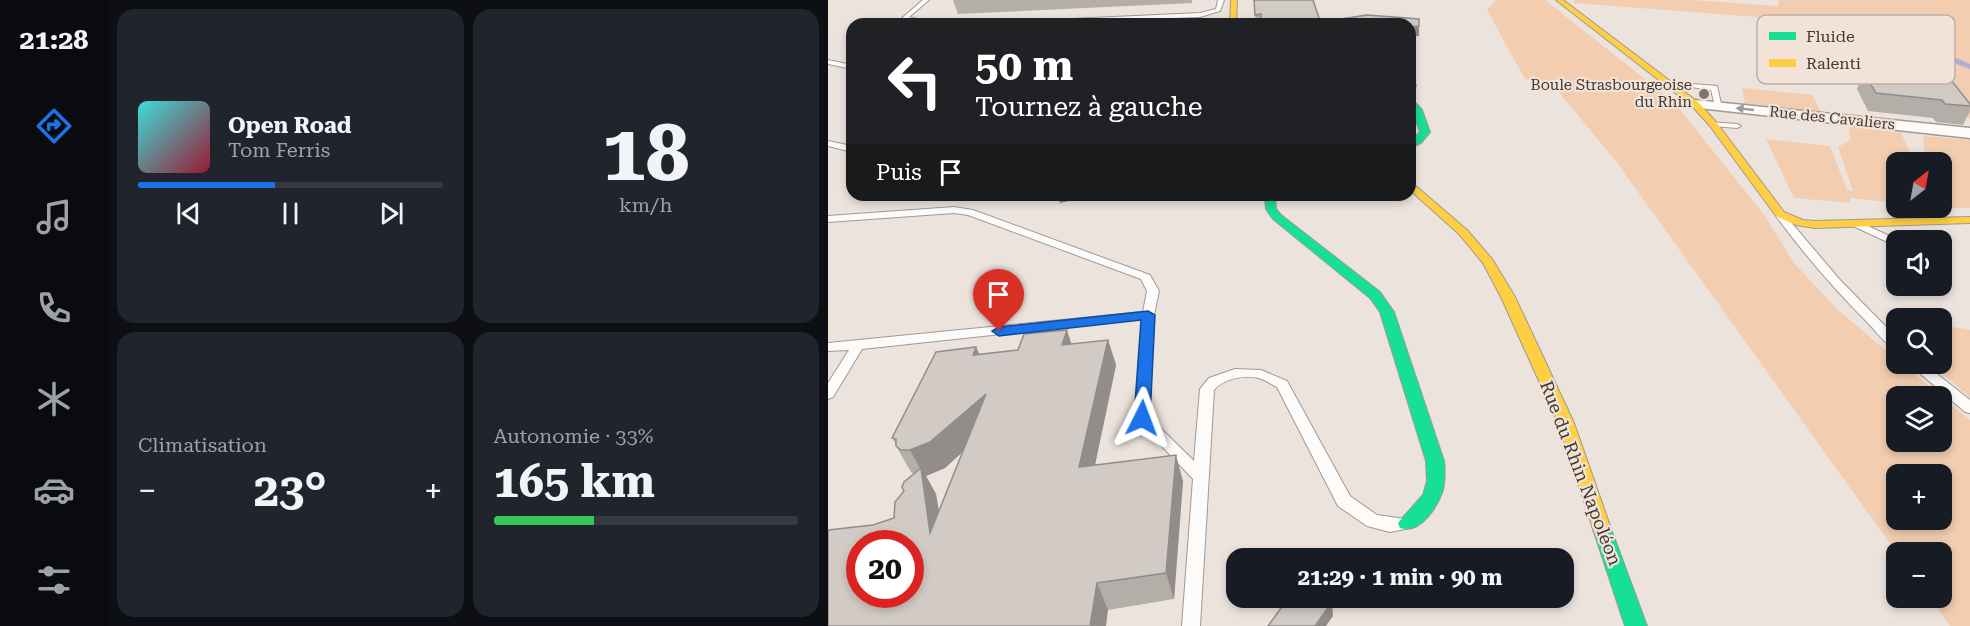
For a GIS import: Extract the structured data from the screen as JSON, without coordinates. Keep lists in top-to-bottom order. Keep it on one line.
{"streets":{"street":["Rue des Cavaliers","Rue du Rhin Napoléon"]},"places":["Boule Strasbourgeoise du Rhin"],"legend":["Fluide","Ralenti"],"north":"top right","page":{"tabs":"21:28","tile":[["18","km/h"],"Climatisation",["Autonomie · 33%","165 km"]],"turn":["50 m","Tournez à gauche"],"song":["Open Road","Tom Ferris"],"then":"Puis","map_buttons":["+","−"],"heat":["−","23°","+"],"limit":"20","trip":"21:29 · 1 min · 90 m"}}
